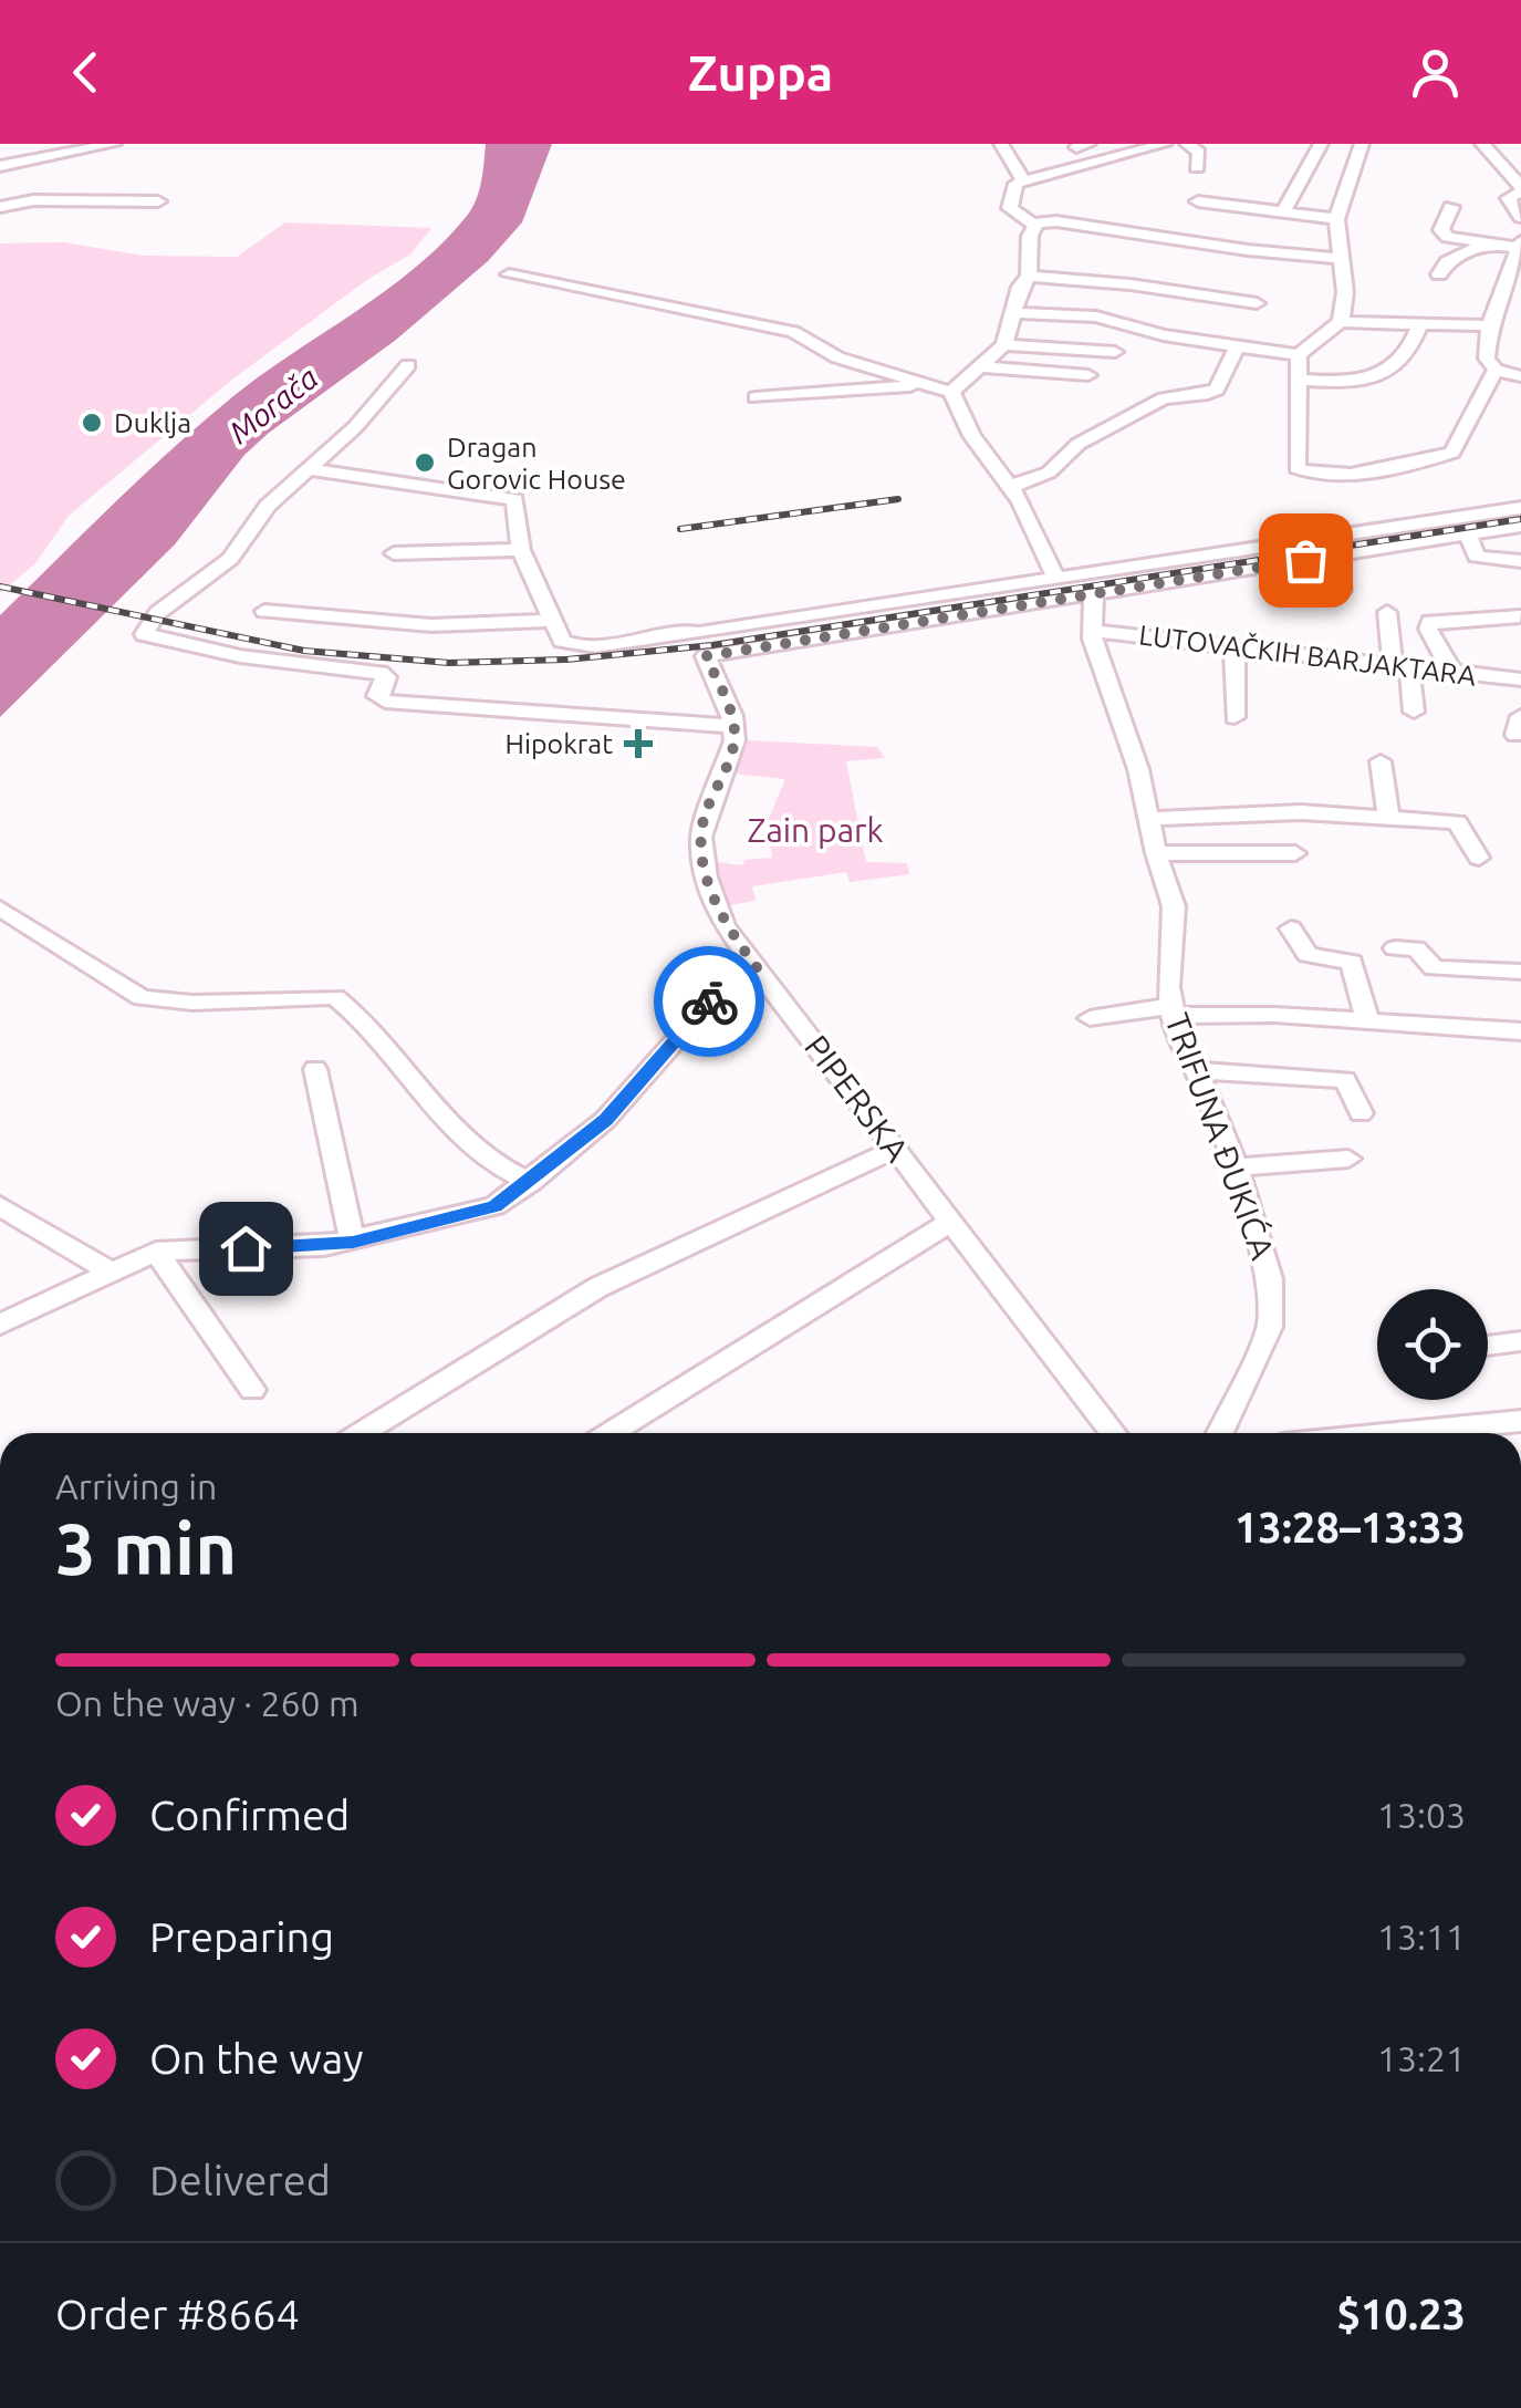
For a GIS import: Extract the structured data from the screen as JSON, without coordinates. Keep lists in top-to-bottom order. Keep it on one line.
{"streets":{"street":["LUTOVAČKIH BARJAKTARA","PIPERSKA","TRIFUNA ĐUKIĆA"]},"crossings":[["LUTOVAČKIH BARJAKTARA","TRIFUNA ĐUKIĆA"]],"water":["Morača"],"parks":["Zain park"],"places":{"other":["Duklja","Dragan Gorovic House"],"health":["Hipokrat"]},"page":{"header":"Zuppa","heading":["3 min","Arriving in","13:28–13:33"],"panel":["Order #8664","$10.23"],"bar":"On the way · 260 m","list":[["Confirmed","13:03"],["Preparing","13:11"],["On the way","13:21"],"Delivered"]}}
